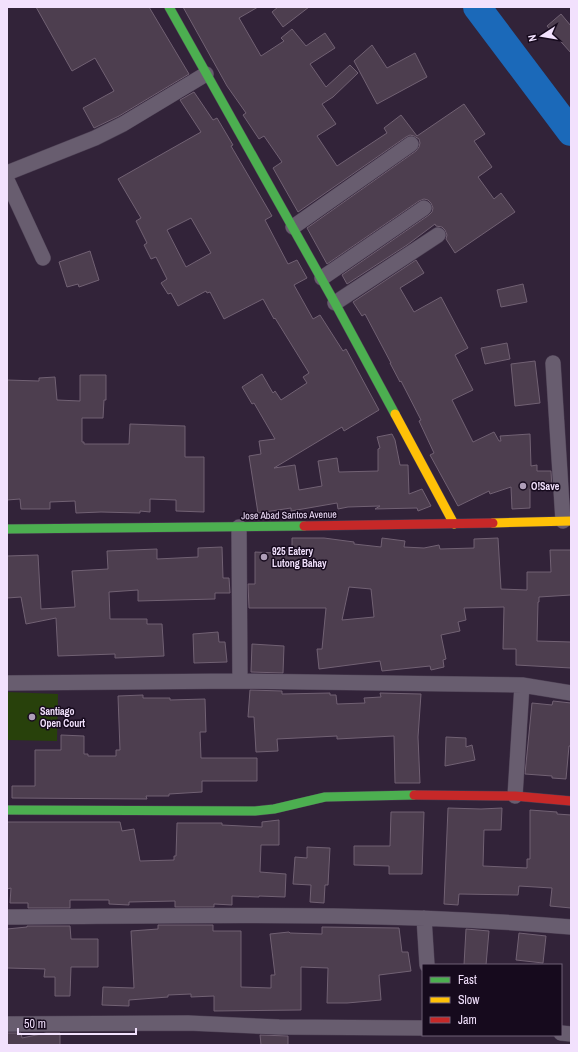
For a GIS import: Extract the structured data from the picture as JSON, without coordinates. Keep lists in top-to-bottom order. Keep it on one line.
{"streets":{"main road":["Jose Abad Santos Avenue"]},"places":["O!Save","925 Eatery Lutong Bahay","Santiago Open Court"],"legend":["Fast","Slow","Jam"],"scale_bar":"50 m","north":"left"}
